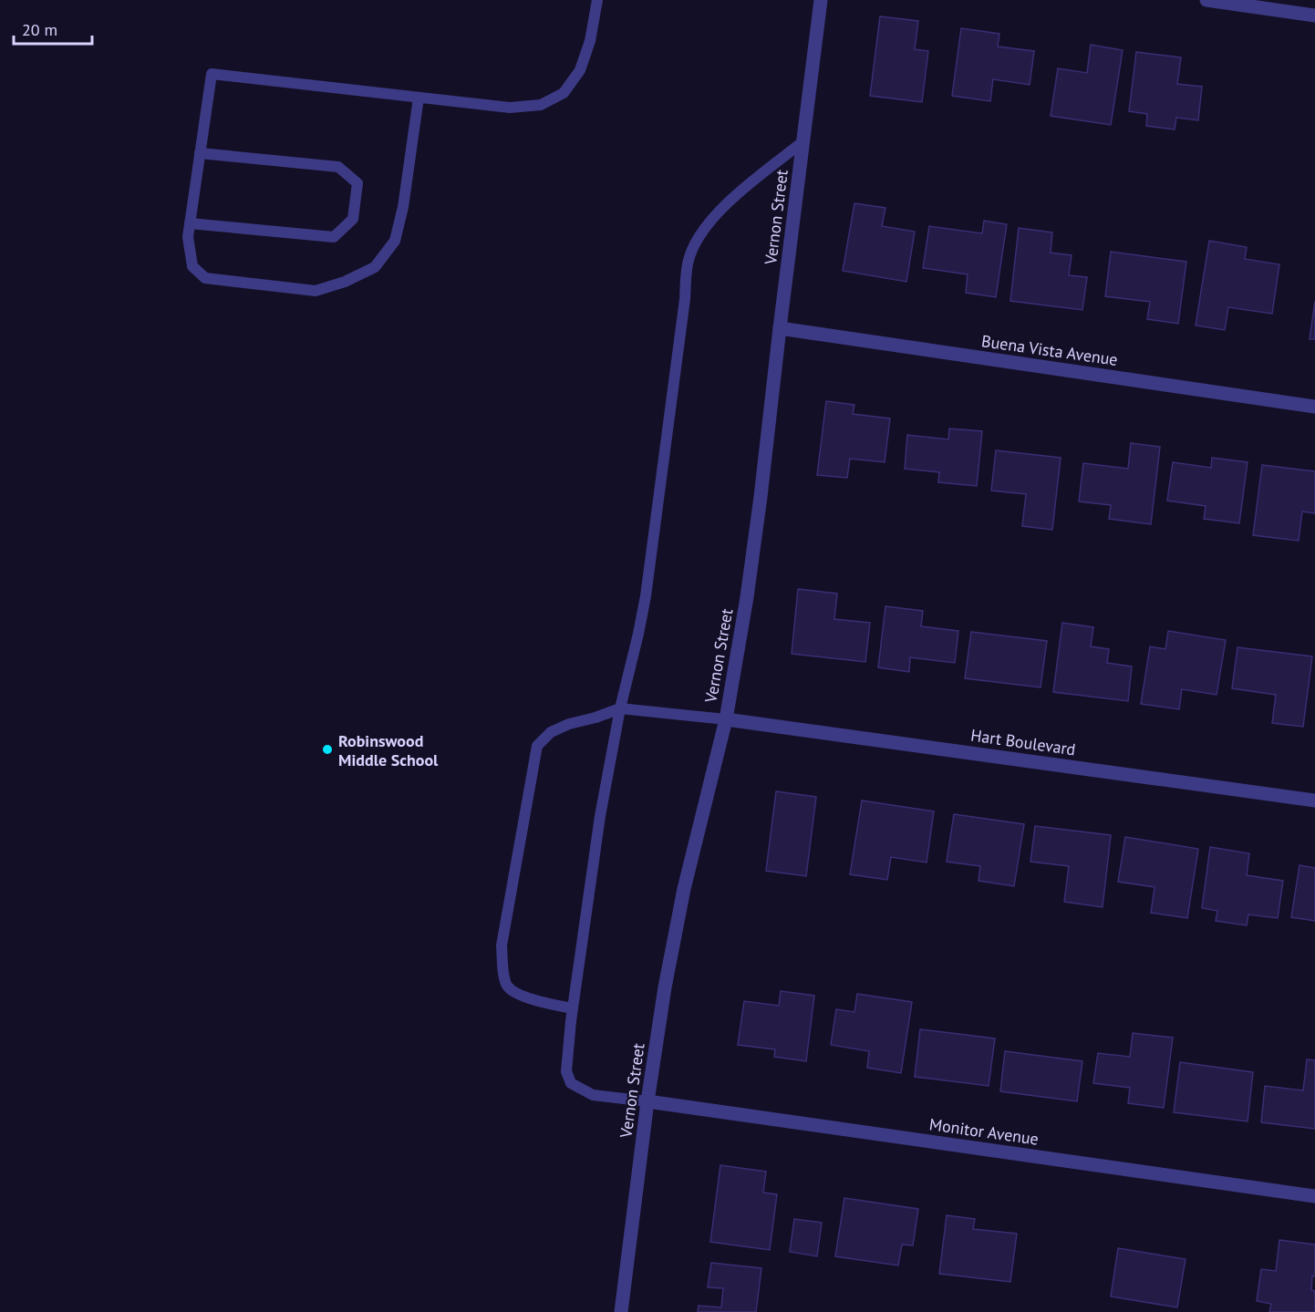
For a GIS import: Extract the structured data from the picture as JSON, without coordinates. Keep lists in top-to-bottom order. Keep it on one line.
{"streets":{"street":["Vernon Street","Buena Vista Avenue","Hart Boulevard","Monitor Avenue"]},"crossings":[["Vernon Street","Buena Vista Avenue"],["Vernon Street","Hart Boulevard"],["Vernon Street","Monitor Avenue"]],"places":["Robinswood Middle School"],"scale_bar":"20 m"}
